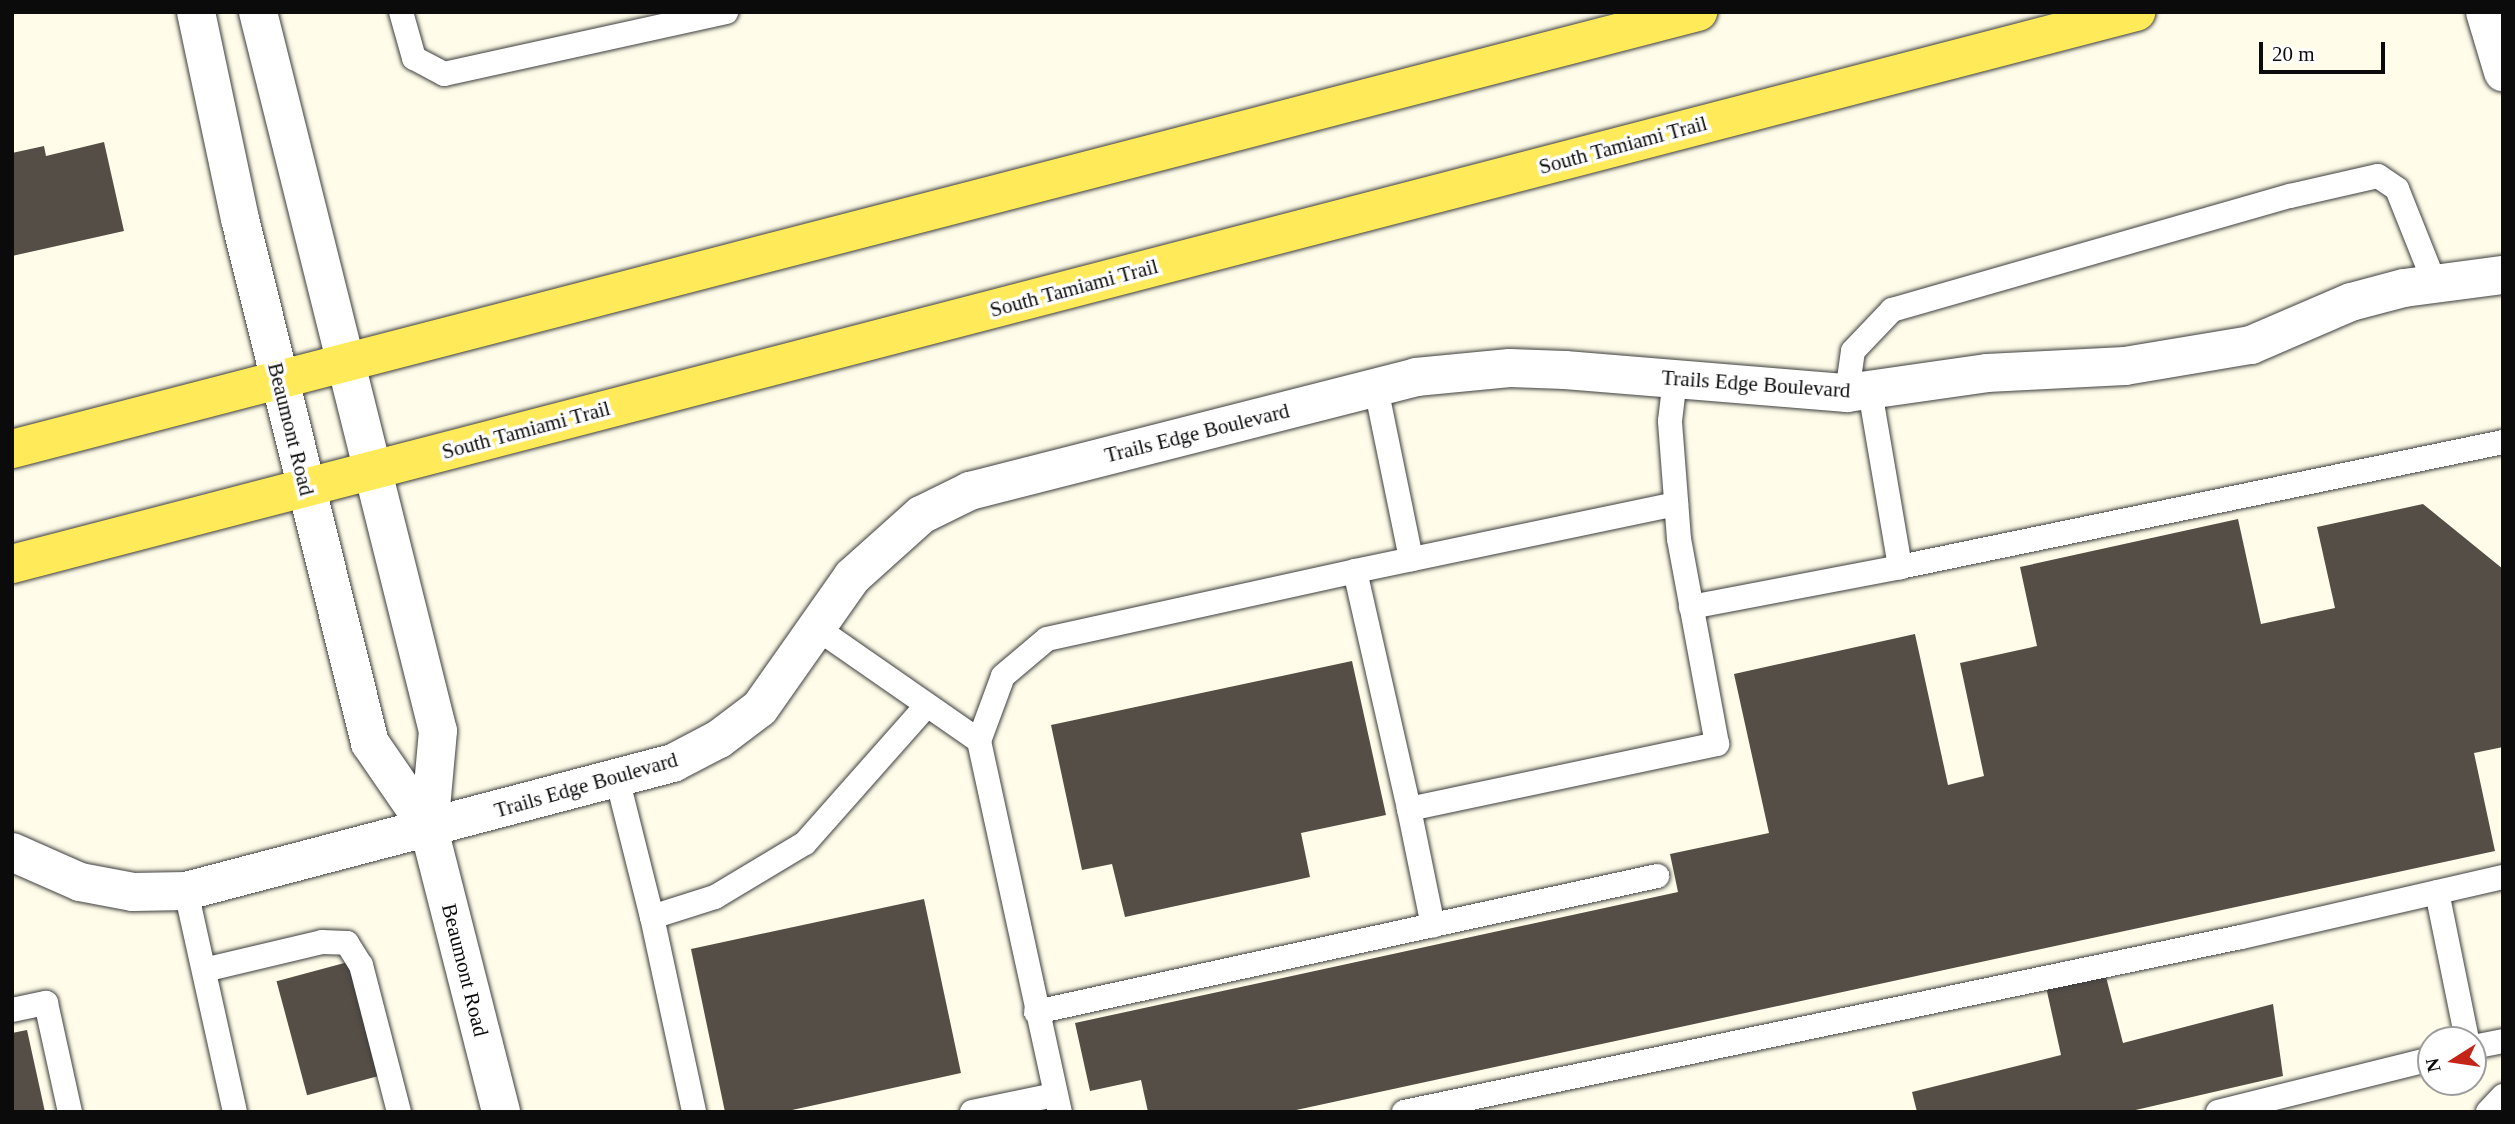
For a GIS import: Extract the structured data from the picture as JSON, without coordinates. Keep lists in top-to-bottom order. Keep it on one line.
{"streets":{"main road":["South Tamiami Trail"],"street":["Trails Edge Boulevard","Beaumont Road"]},"crossings":[["South Tamiami Trail","Beaumont Road"],["Trails Edge Boulevard","Beaumont Road"]],"scale_bar":"20 m","north":"left"}
